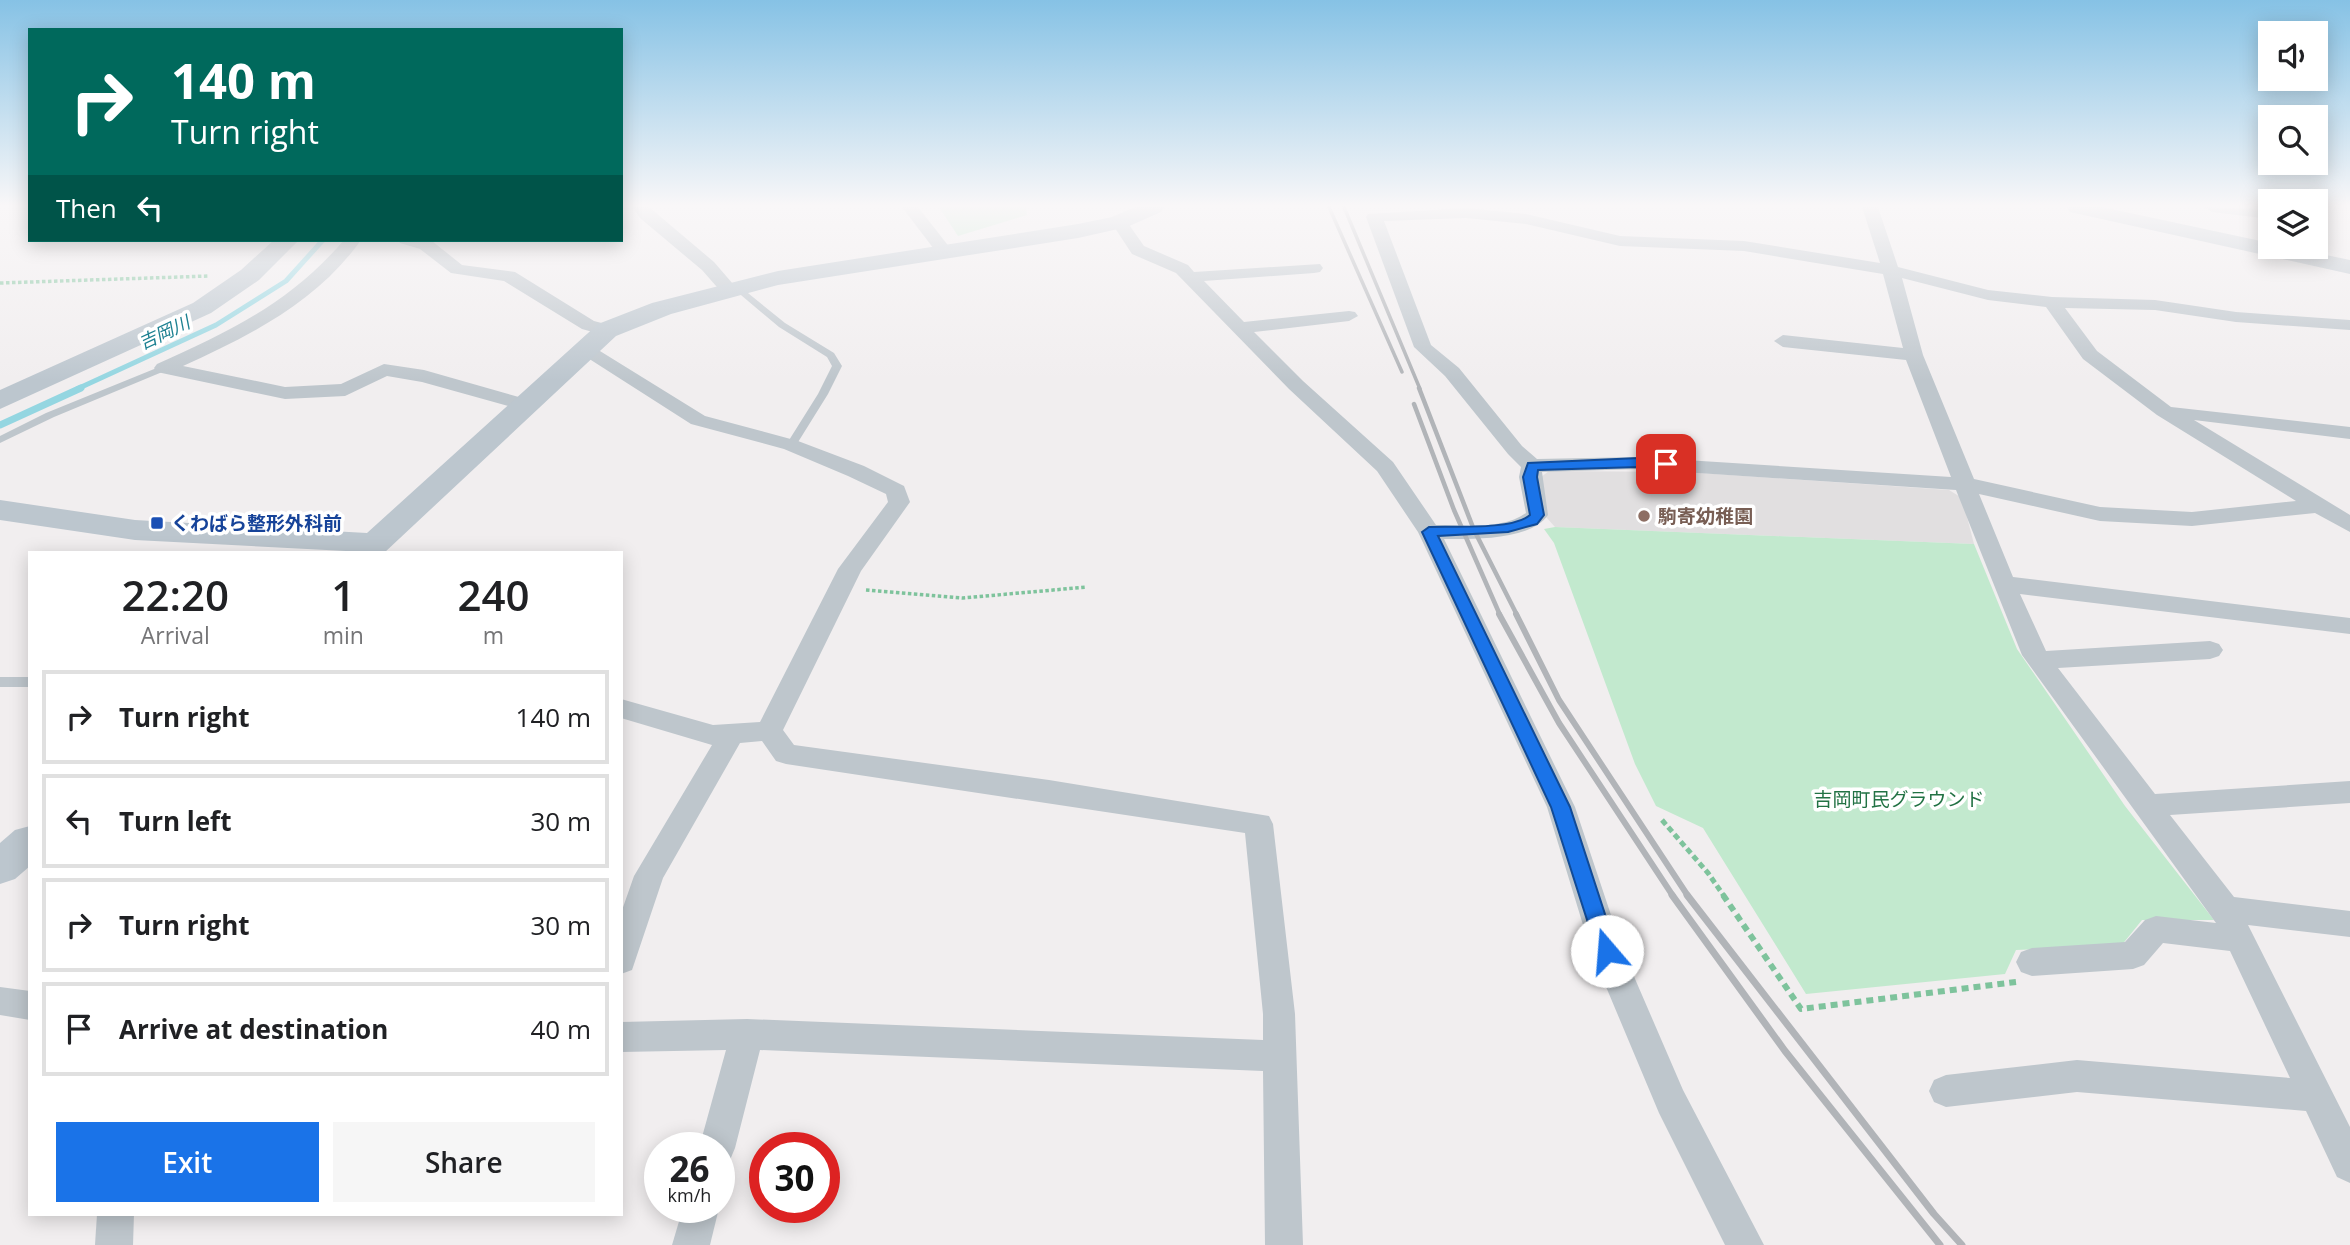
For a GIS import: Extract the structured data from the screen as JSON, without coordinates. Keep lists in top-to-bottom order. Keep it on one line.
{"water":["吉岡川"],"parks":["吉岡町民グラウンド"],"places":{"other":["駒寄幼稚園"],"transit":["くわばら整形外科前"]},"page":{"turn":["140 m","Turn right"],"then":"Then","eta":["22:20","Arrival","1","min","240","m"],"list":[{"name":"Turn right","value":"140 m"},{"name":"Turn left","value":"30 m"},{"name":"Turn right","value":"30 m"},{"name":"Arrive at destination","value":"40 m"}],"buttons":["Exit","Share"],"speed":"26 km/h","limit":"30"}}
